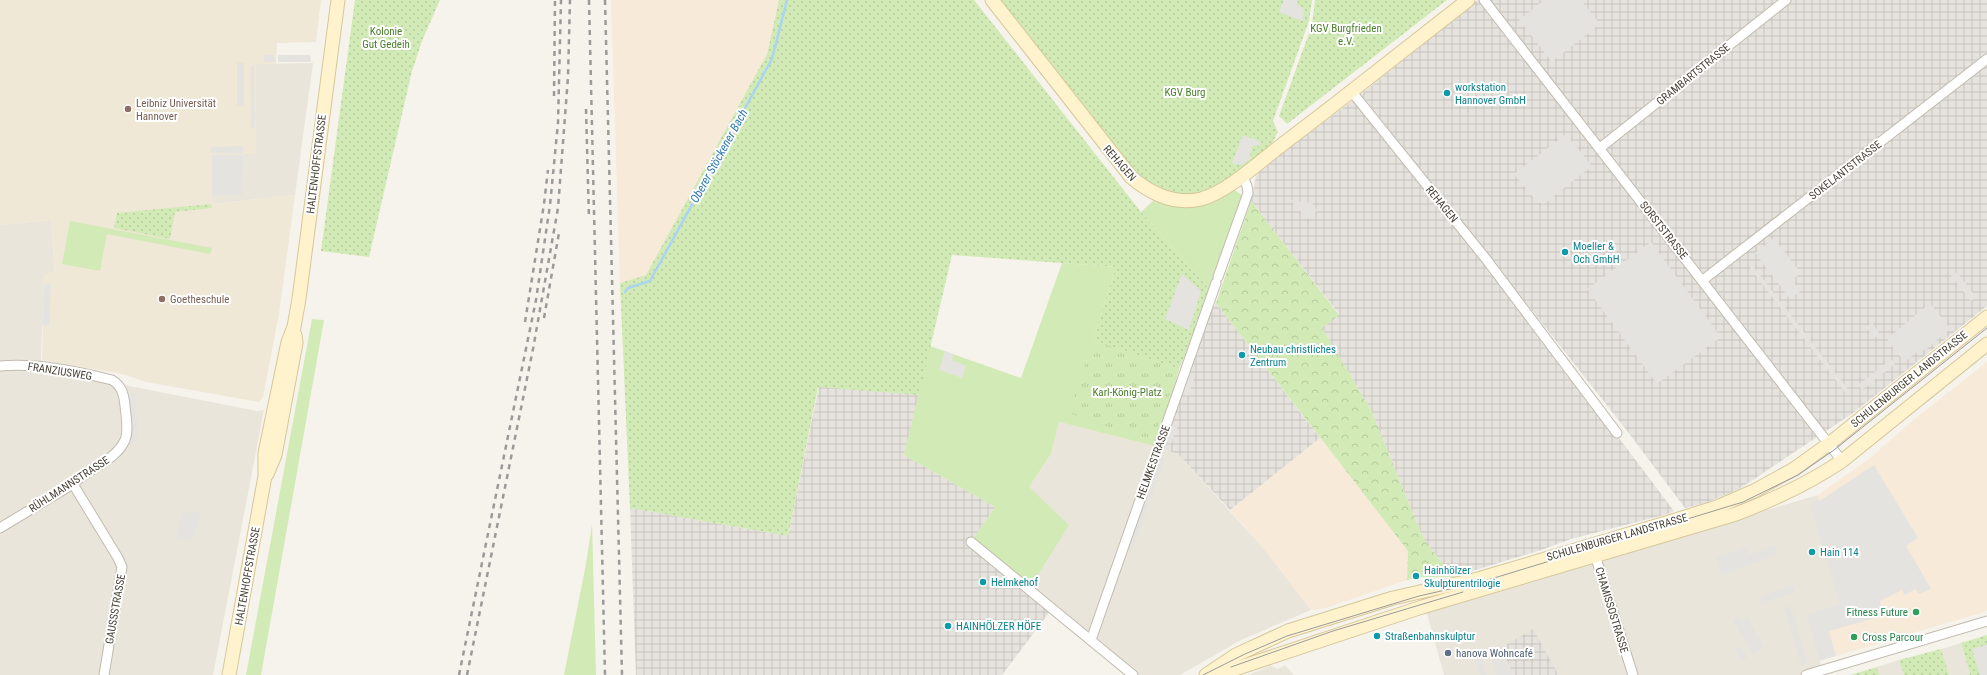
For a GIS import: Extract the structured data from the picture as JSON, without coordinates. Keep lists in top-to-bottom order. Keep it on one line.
{"streets":{"main road":["REHAGEN","HALTENHOFFSTRASSE","SCHULENBURGER LANDSTRASSE"],"street":["GRAMBARTSTRASSE","SOKELANTSTRASSE","SORSTSTRASSE","FRANZIUSWEG","HELMKESTRASSE","RÜHLMANNSTRASSE","GAUSSSTRASSE","CHAMISSOSTRASSE"]},"crossings":[["GRAMBARTSTRASSE","SORSTSTRASSE"],["REHAGEN","HELMKESTRASSE"],["SOKELANTSTRASSE","SORSTSTRASSE"],["SORSTSTRASSE","SCHULENBURGER LANDSTRASSE"],["FRANZIUSWEG","RÜHLMANNSTRASSE"],["SCHULENBURGER LANDSTRASSE","CHAMISSOSTRASSE"],["RÜHLMANNSTRASSE","GAUSSSTRASSE"]],"water":["Oberer Stöckener Bach"],"parks":["KGV Burgfrieden e.V.","Kolonie Gut Gedeih","KGV Burg","Karl-König-Platz"],"places":["workstation Hannover GmbH","Leibniz Universität Hannover","Moeller & Och GmbH","Goetheschule","Neubau christliches Zentrum","Hain 114","Hainhölzer Skulpturentrilogie","Helmkehof","Fitness Future","HAINHÖLZER HÖFE","Straßenbahnskulptur","Cross Parcour","hanova Wohncafé"]}
